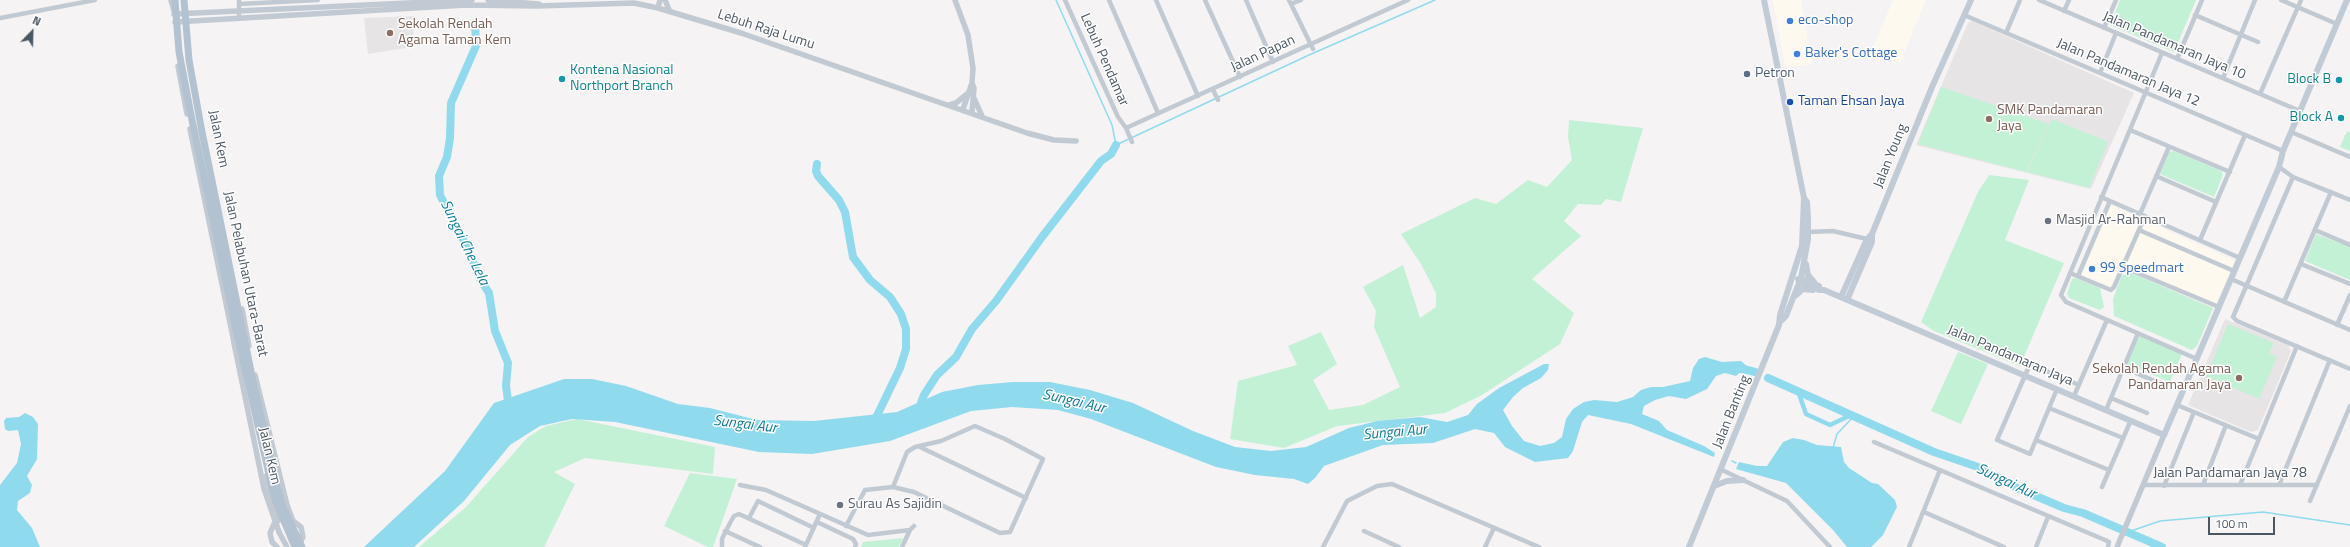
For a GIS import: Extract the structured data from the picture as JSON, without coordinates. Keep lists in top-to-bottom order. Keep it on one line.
{"streets":{"main road":["Jalan Young","Jalan Pelabuhan Utara-Barat","Jalan Pandamaran Jaya","Jalan Banting"],"street":["Lebuh Raja Lumu","Jalan Pandamaran Jaya 10","Jalan Papan","Lebuh Pendamar","Jalan Pandamaran Jaya 12","Jalan Kem","Jalan Pandamaran Jaya 78"]},"crossings":[["Jalan Papan","Lebuh Pendamar"],["Jalan Pandamaran Jaya 12","Jalan Young"],["Jalan Kem","Jalan Pelabuhan Utara-Barat"],["Jalan Young","Jalan Pandamaran Jaya"]],"water":["Sungai Che Lela","Sungai Aur"],"places":["eco-shop","Sekolah Rendah Agama Taman Kem","Baker's Cottage","Petron","Kontena Nasional Northport Branch","Block B","Taman Ehsan Jaya","Block A","SMK Pandamaran Jaya","Masjid Ar-Rahman","99 Speedmart","Sekolah Rendah Agama Pandamaran Jaya","Surau As Sajidin"],"scale_bar":"100 m","north":"top right"}
